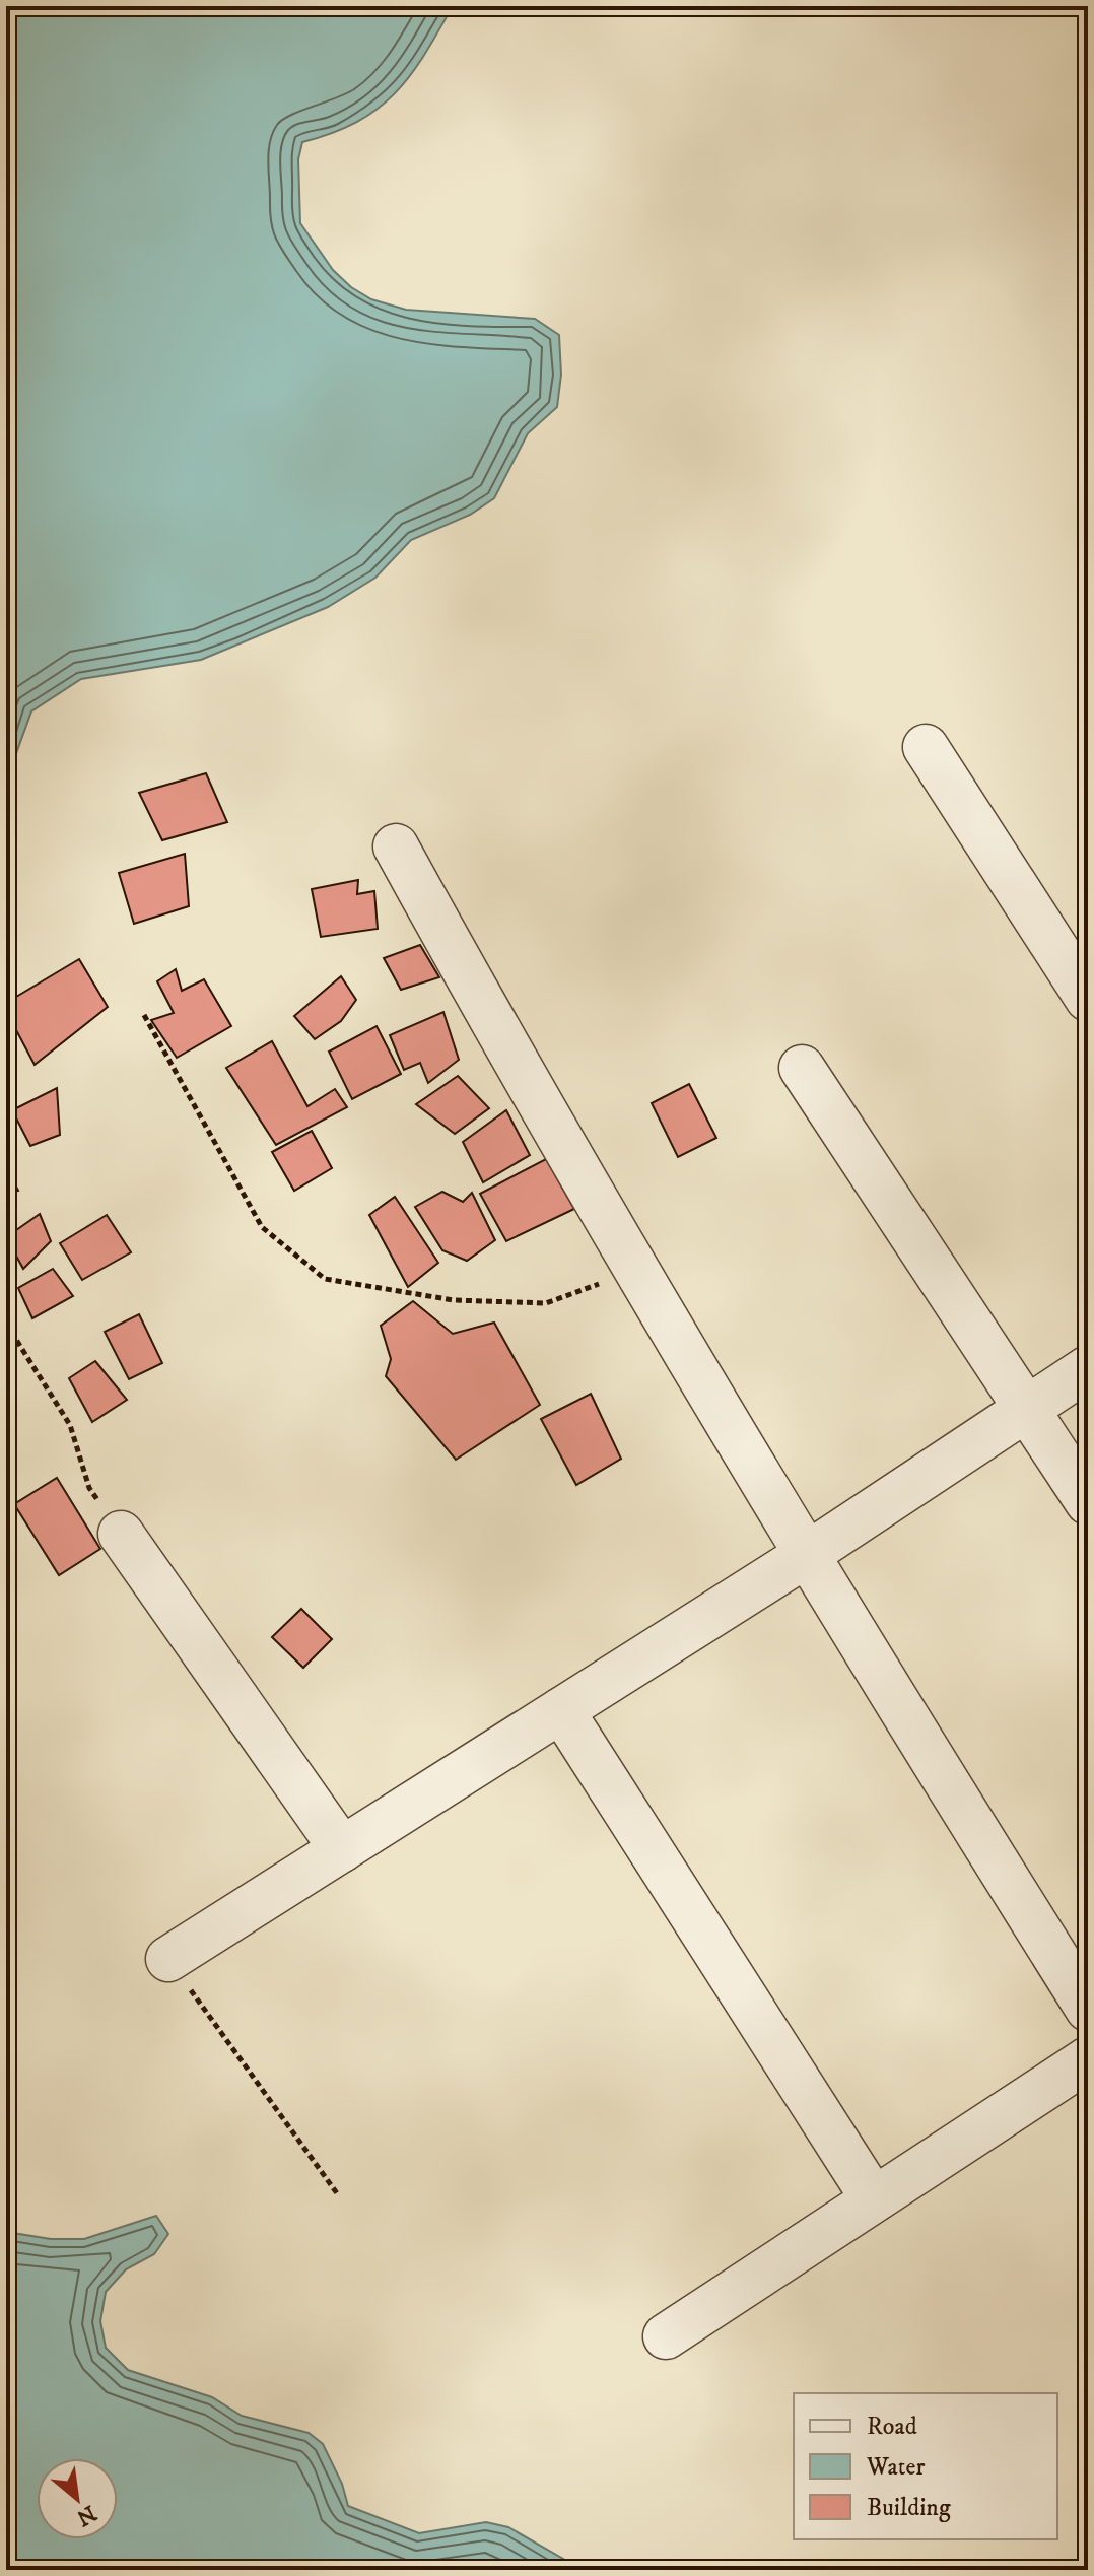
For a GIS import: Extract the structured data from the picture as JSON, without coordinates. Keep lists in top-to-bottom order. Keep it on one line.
{"legend":["Road","Water","Building"],"north":"bottom right"}
